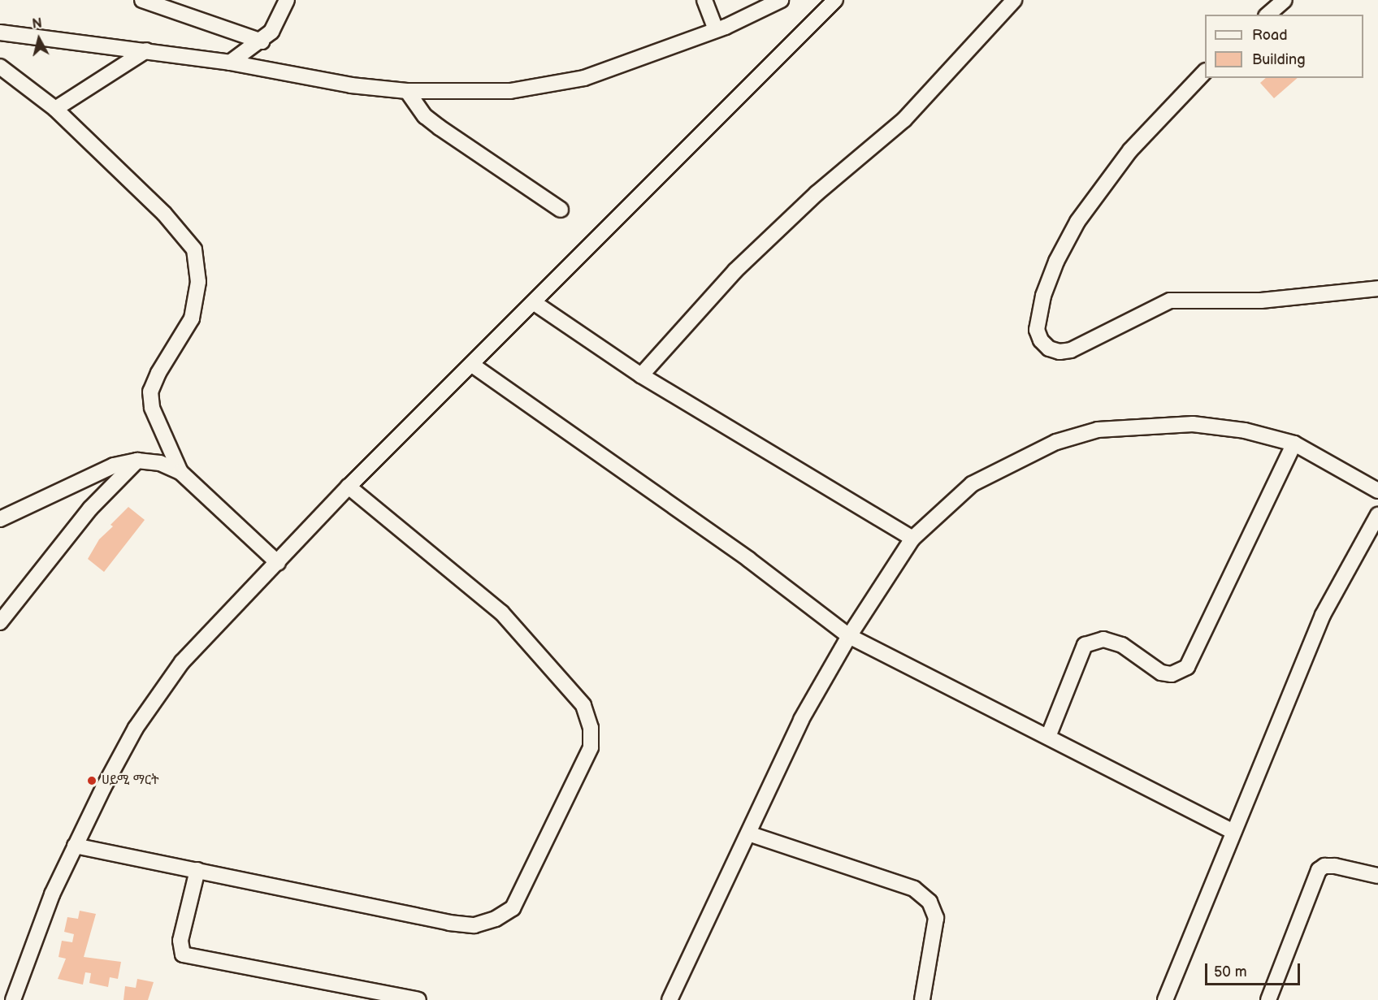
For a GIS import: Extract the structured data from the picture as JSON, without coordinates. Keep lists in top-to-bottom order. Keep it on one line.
{"places":["ሀይሚ ማርት"],"legend":["Road","Building"],"scale_bar":"50 m","north":"top"}
